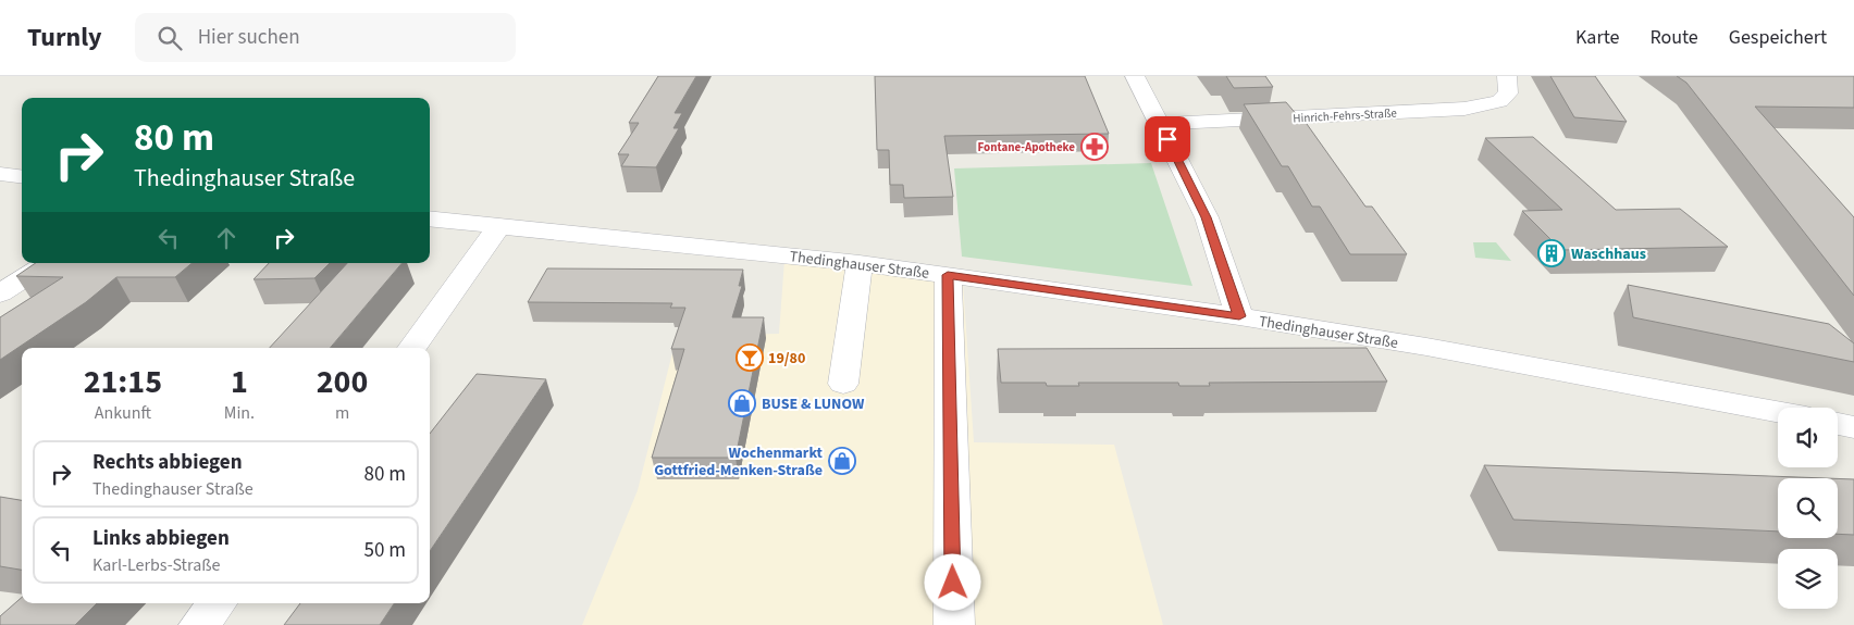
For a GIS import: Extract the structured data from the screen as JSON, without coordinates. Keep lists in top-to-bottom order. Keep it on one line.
{"streets":{"street":["Hinrich-Fehrs-Straße","Thedinghauser Straße"]},"places":{"pharmacy":["Fontane-Apotheke"],"building":["Waschhaus"],"bar":["19/80"],"shop":["BUSE & LUNOW","Wochenmarkt Gottfried-Menken-Straße"]},"page":{"header":"Turnly","search":"Hier suchen","nav":["Karte","Route","Gespeichert"],"turn":["80 m","Thedinghauser Straße"],"eta":["21:15","Ankunft","1","Min.","200","m"],"list":[{"name":"Rechts abbiegen","note":"Thedinghauser Straße","value":"80 m"},{"name":"Links abbiegen","note":"Karl-Lerbs-Straße","value":"50 m"}]}}
